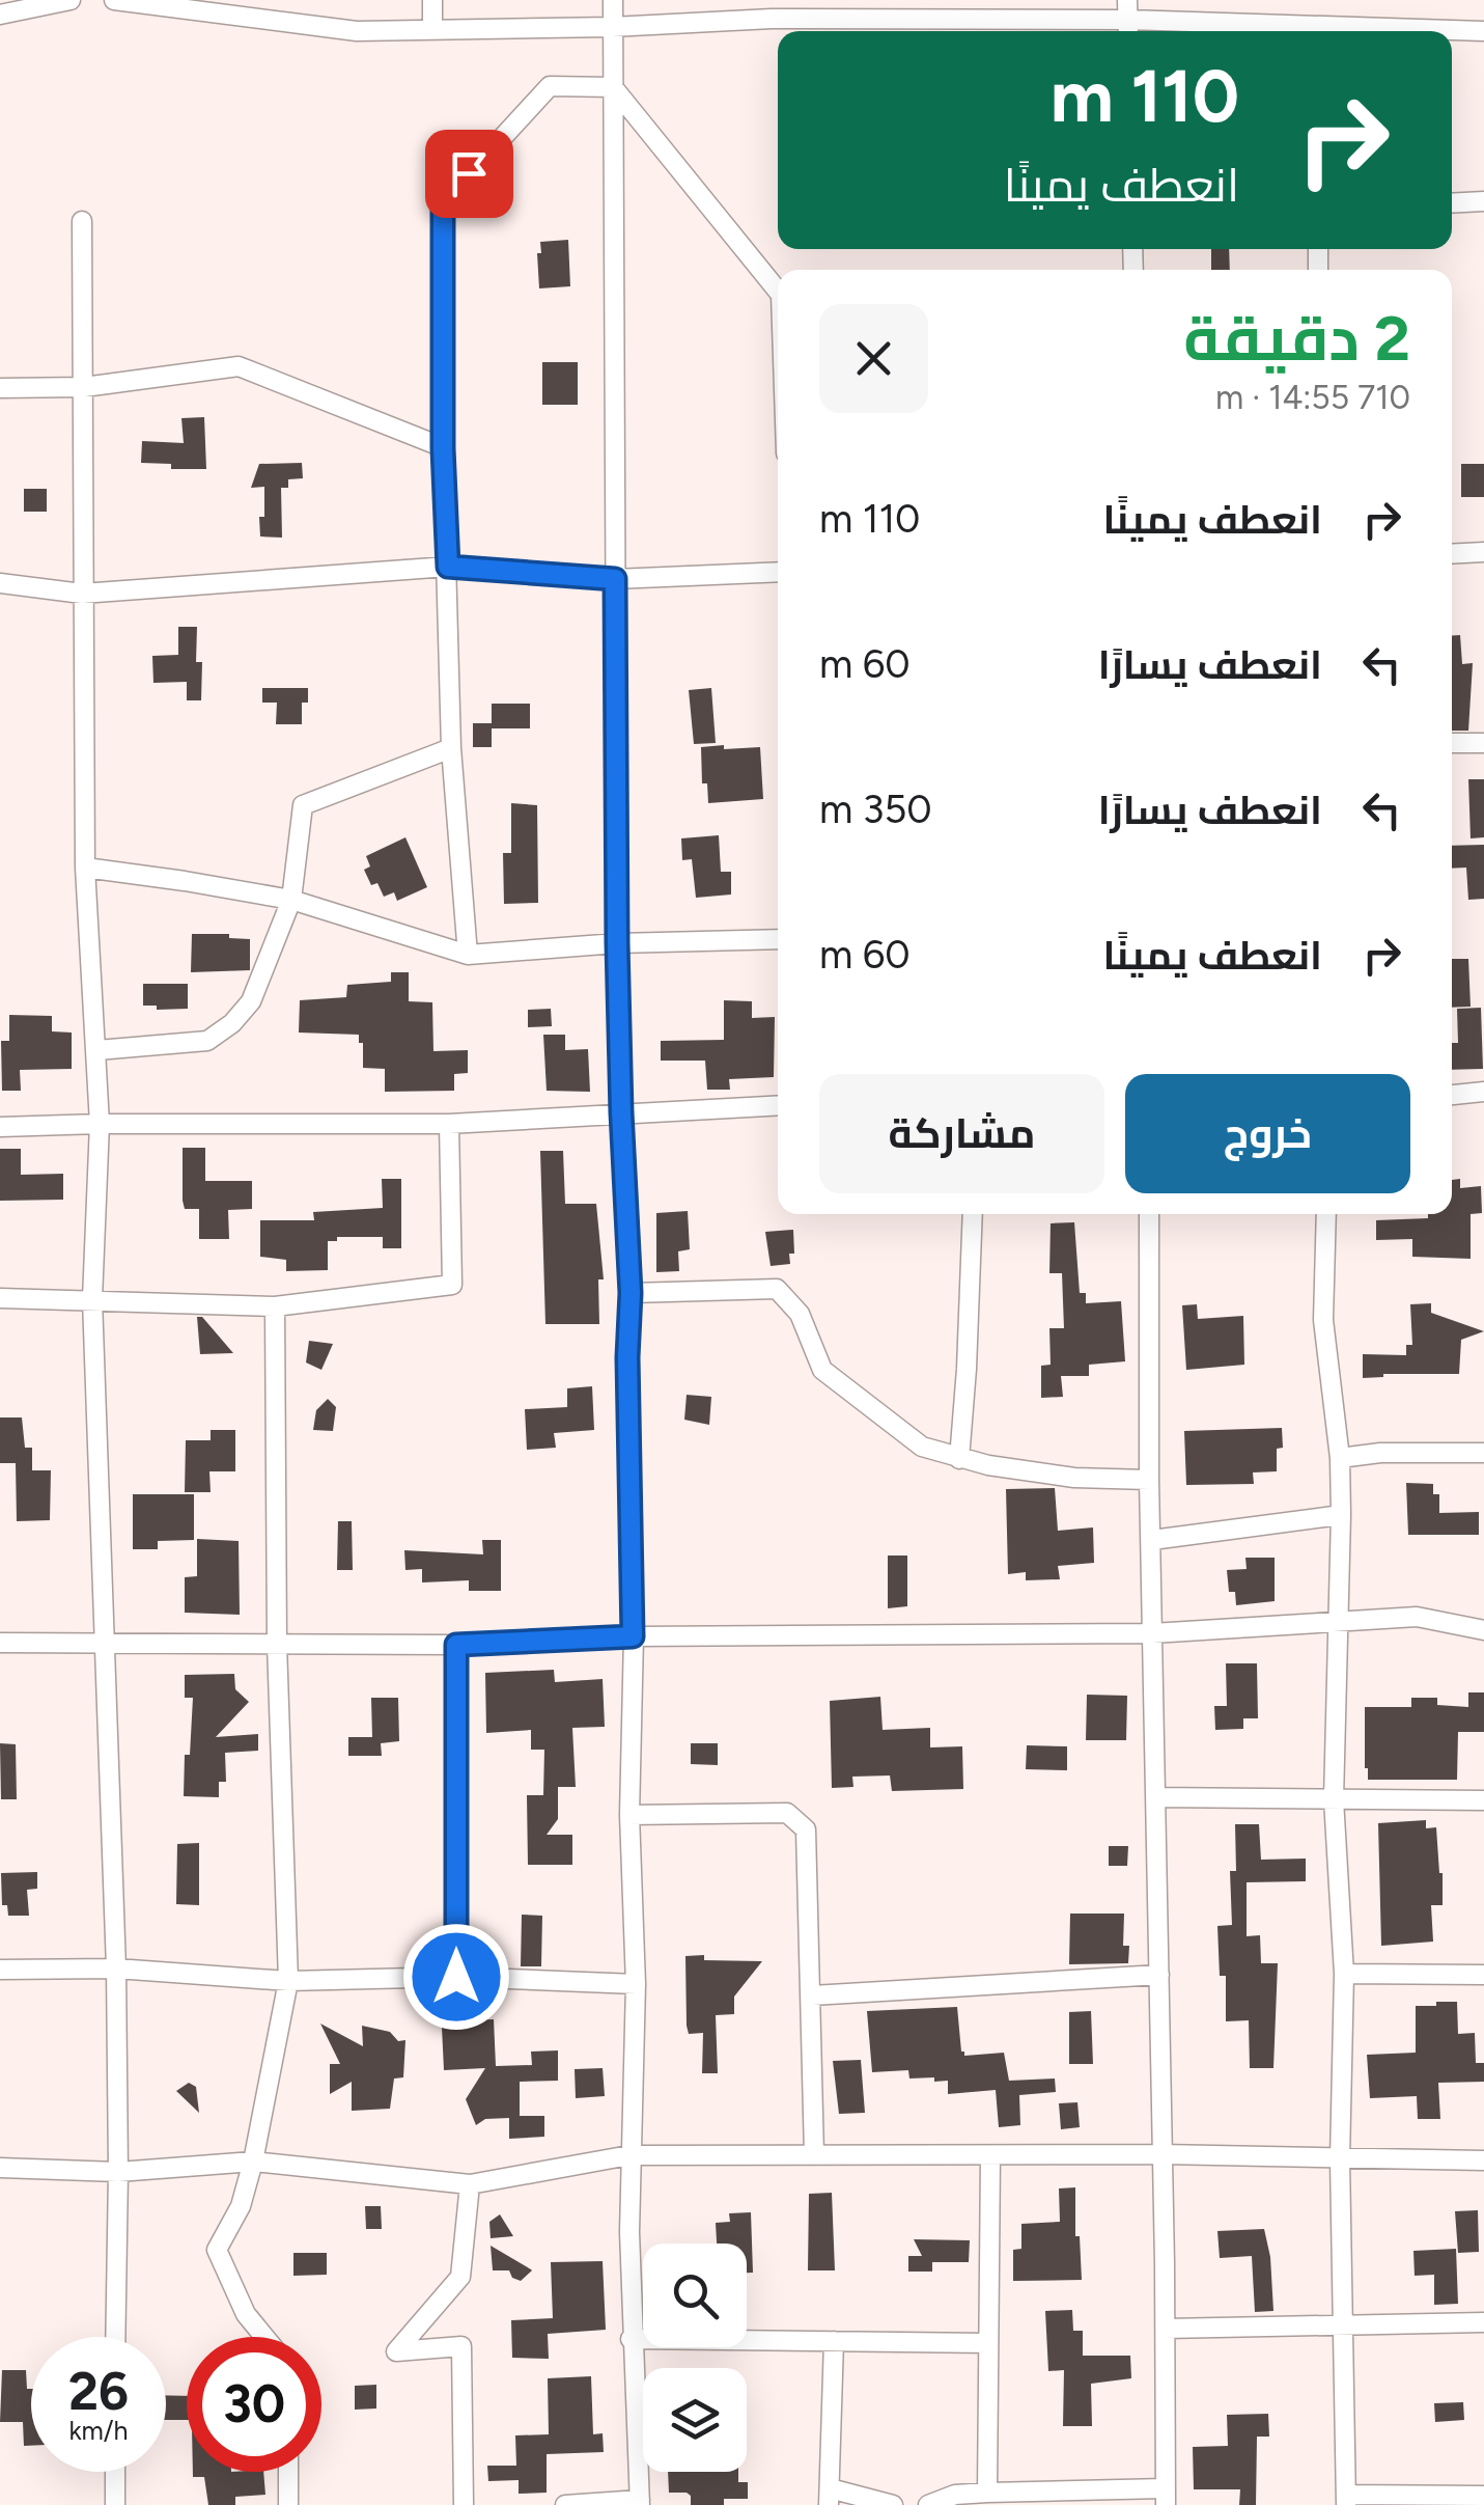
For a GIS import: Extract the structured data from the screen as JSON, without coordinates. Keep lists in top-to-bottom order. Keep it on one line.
{"page":{"turn":["110 m","انعطف يمينًا"],"heading":["2 دقيقة","710 m · 14:55"],"list":[{"name":"انعطف يمينًا","value":"110 m"},{"name":"انعطف يسارًا","value":"60 m"},{"name":"انعطف يسارًا","value":"350 m"},{"name":"انعطف يمينًا","value":"60 m"}],"buttons":["خروج","مشاركة"],"speed":"26 km/h","limit":"30"}}
